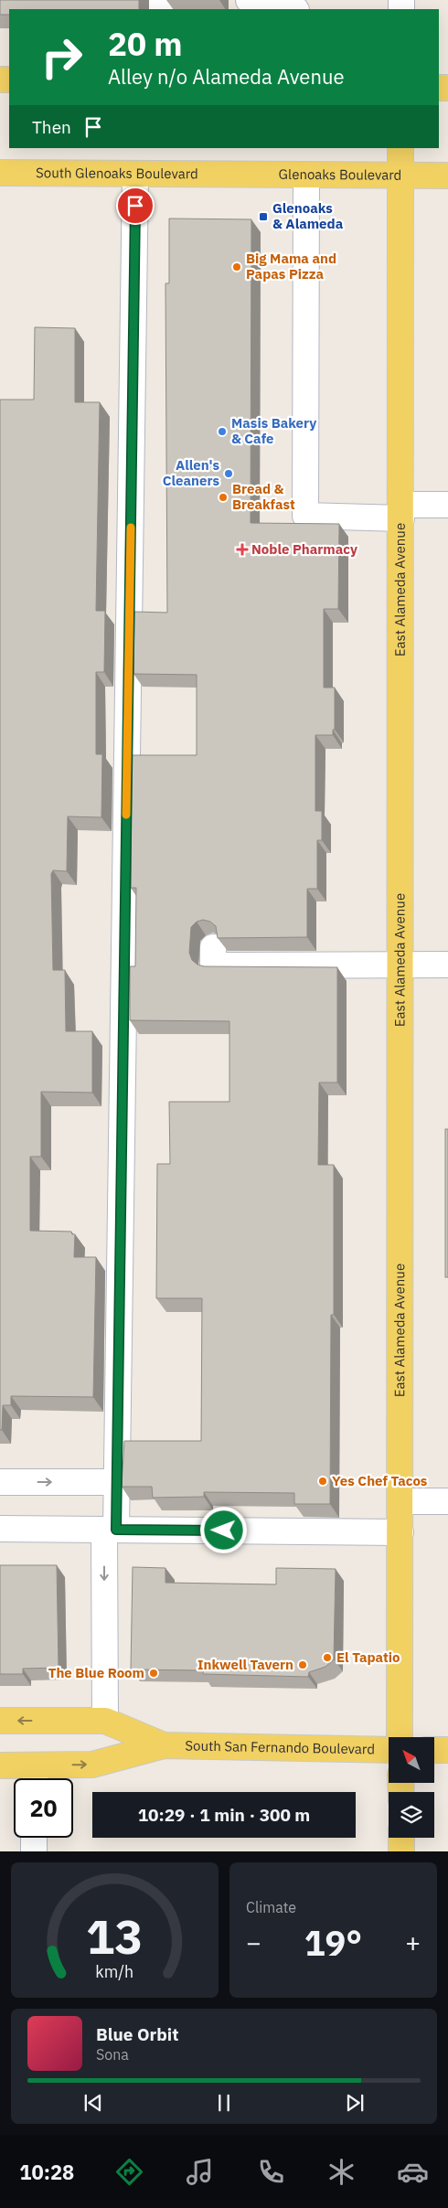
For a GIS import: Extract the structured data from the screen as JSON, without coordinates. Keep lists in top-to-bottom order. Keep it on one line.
{"streets":{"main road":["South Glenoaks Boulevard","Glenoaks Boulevard","East Alameda Avenue","South San Fernando Boulevard"]},"crossings":[["South Glenoaks Boulevard","Glenoaks Boulevard"],["Glenoaks Boulevard","East Alameda Avenue"]],"places":{"transit":["Glenoaks & Alameda"],"other":["Big Mama and Papas Pizza","Masis Bakery & Cafe","Allen's Cleaners","Bread & Breakfast","Yes Chef Tacos","El Tapatio","Inkwell Tavern","The Blue Room"],"health":["Noble Pharmacy"]},"north":"top left","page":{"turn":["20 m","Alley n/o Alameda Avenue"],"then":"Then","limit":"20","trip":"10:29 · 1 min · 300 m","tile":"Climate","heat":["−","19°","+"],"song":["Blue Orbit","Sona"],"tabs":"10:28","gauge":["13","km/h"]}}
